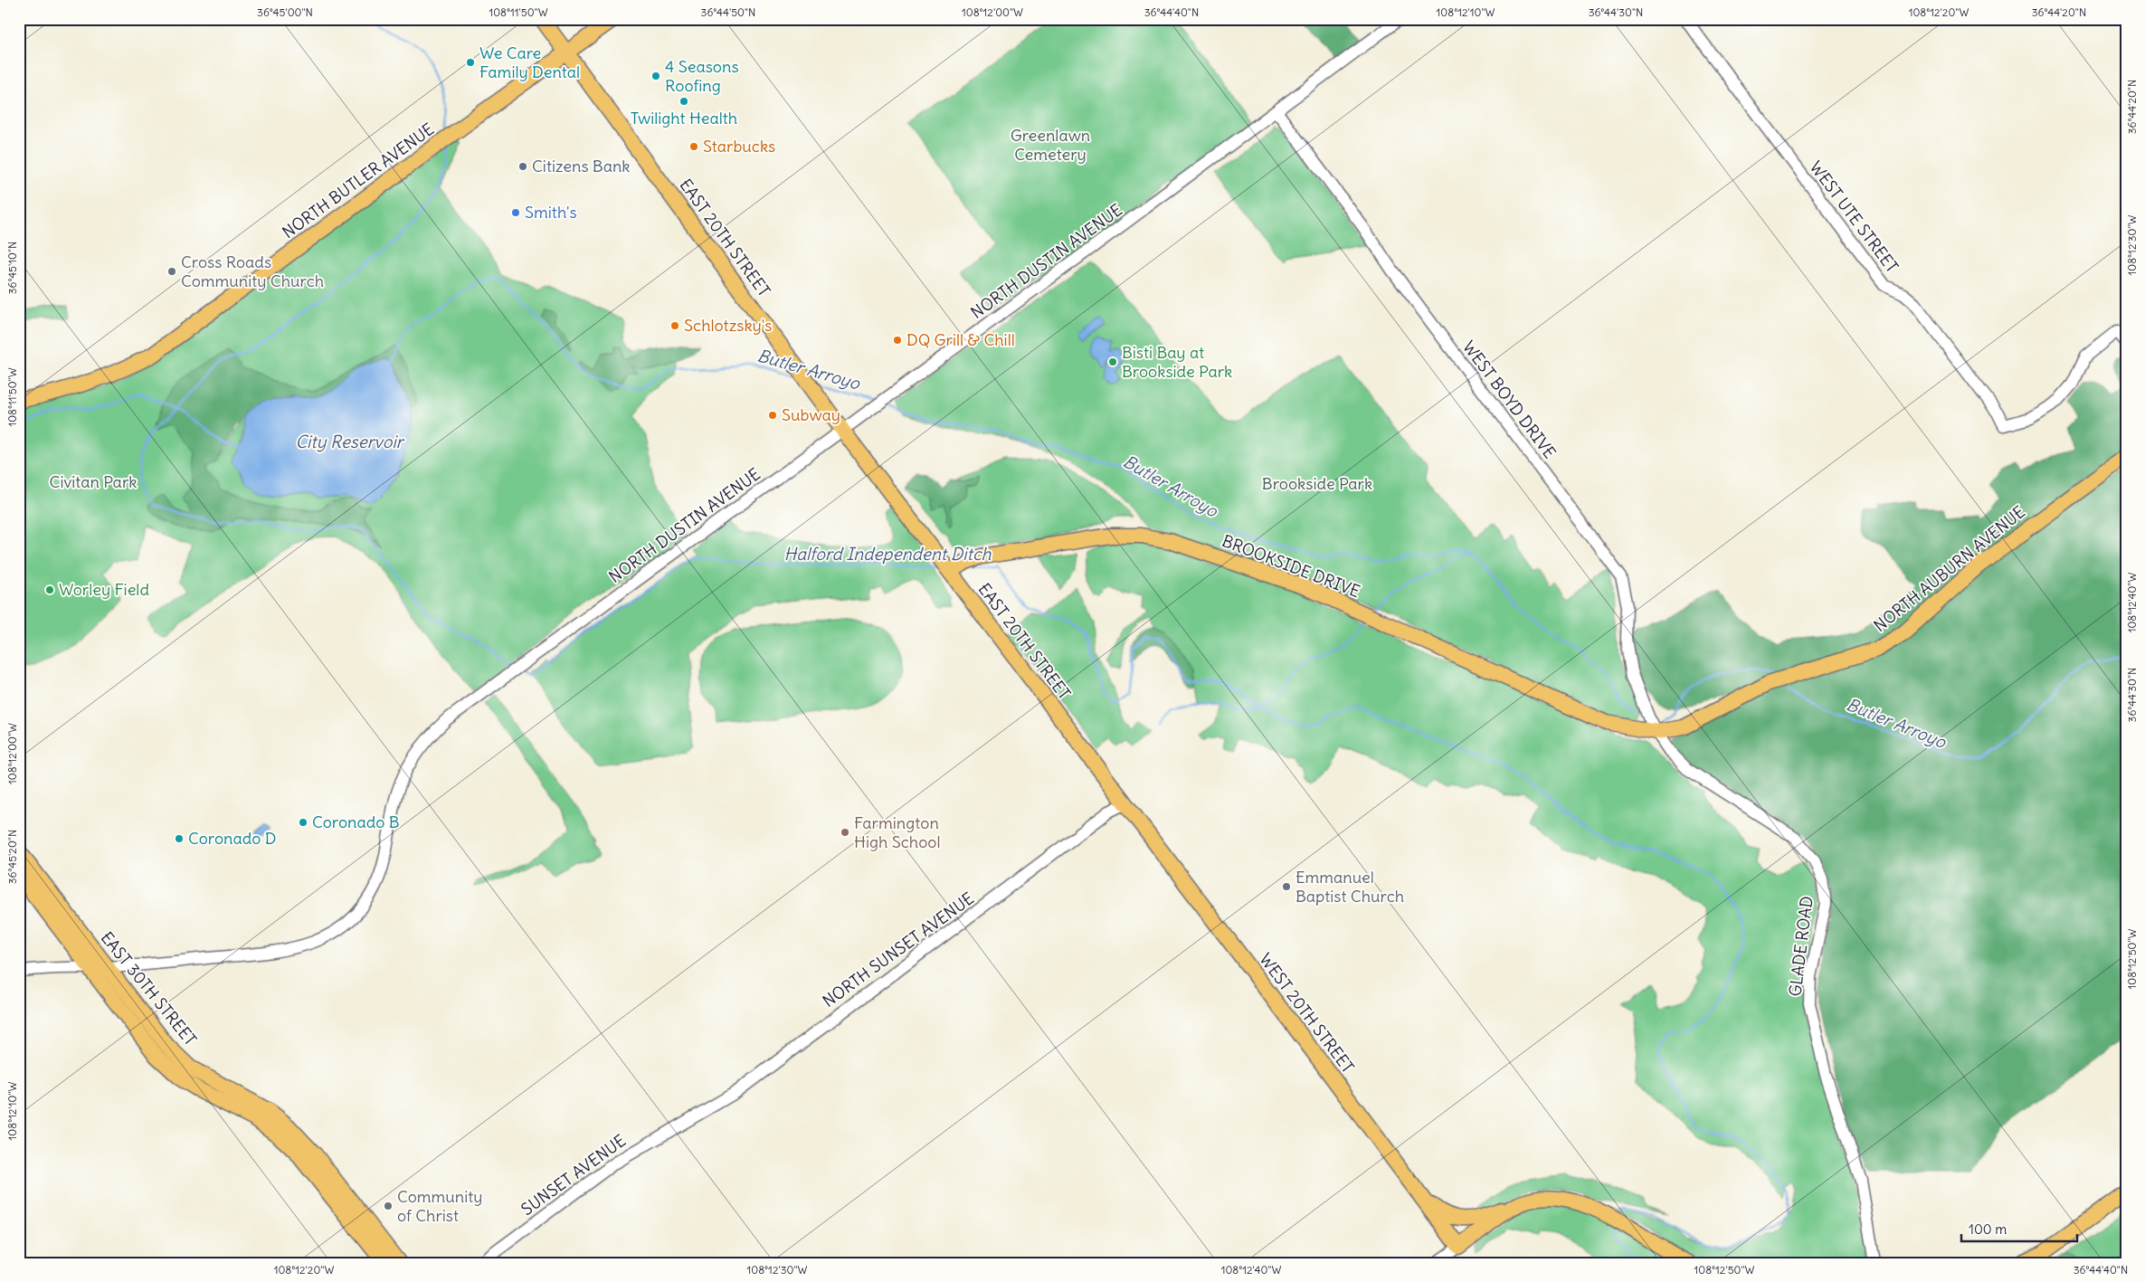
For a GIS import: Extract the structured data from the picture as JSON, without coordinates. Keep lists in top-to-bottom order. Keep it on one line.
{"streets":{"main road":["NORTH BUTLER AVENUE","EAST 20TH STREET","BROOKSIDE DRIVE","NORTH AUBURN AVENUE","EAST 30TH STREET","WEST 20TH STREET"],"street":["WEST UTE STREET","NORTH DUSTIN AVENUE","WEST BOYD DRIVE","GLADE ROAD","NORTH SUNSET AVENUE","SUNSET AVENUE"]},"crossings":[["NORTH BUTLER AVENUE","EAST 20TH STREET"],["EAST 20TH STREET","NORTH DUSTIN AVENUE"],["EAST 20TH STREET","BROOKSIDE DRIVE"],["EAST 20TH STREET","NORTH SUNSET AVENUE"],["EAST 20TH STREET","WEST 20TH STREET"],["NORTH DUSTIN AVENUE","WEST BOYD DRIVE"],["NORTH DUSTIN AVENUE","EAST 30TH STREET"],["WEST BOYD DRIVE","BROOKSIDE DRIVE"],["WEST BOYD DRIVE","NORTH AUBURN AVENUE"],["WEST BOYD DRIVE","GLADE ROAD"],["BROOKSIDE DRIVE","NORTH AUBURN AVENUE"],["BROOKSIDE DRIVE","GLADE ROAD"],["NORTH AUBURN AVENUE","GLADE ROAD"],["NORTH SUNSET AVENUE","WEST 20TH STREET"],["NORTH SUNSET AVENUE","SUNSET AVENUE"]],"water":["Butler Arroyo","City Reservoir","Halford Independent Ditch"],"parks":["Greenlawn Cemetery","Civitan Park","Brookside Park"],"places":["We Care Family Dental","4 Seasons Roofing","Twilight Health","Starbucks","Citizens Bank","Smith's","Cross Roads Community Church","Schlotzsky's","DQ Grill & Chill","Bisti Bay at Brookside Park","Subway","Worley Field","Coronado B","Farmington High School","Coronado D","Emmanuel Baptist Church","Community of Christ"],"scale_bar":"100 m","coordinates":["36°45'00\"N","108°11'50\"W","36°44'50\"N","108°12'00\"W","36°44'40\"N","108°12'10\"W","36°44'30\"N","108°12'20\"W","36°44'20\"N","108°12'30\"W","36°45'10\"N","108°12'40\"W","36°45'20\"N","108°12'50\"W"]}
